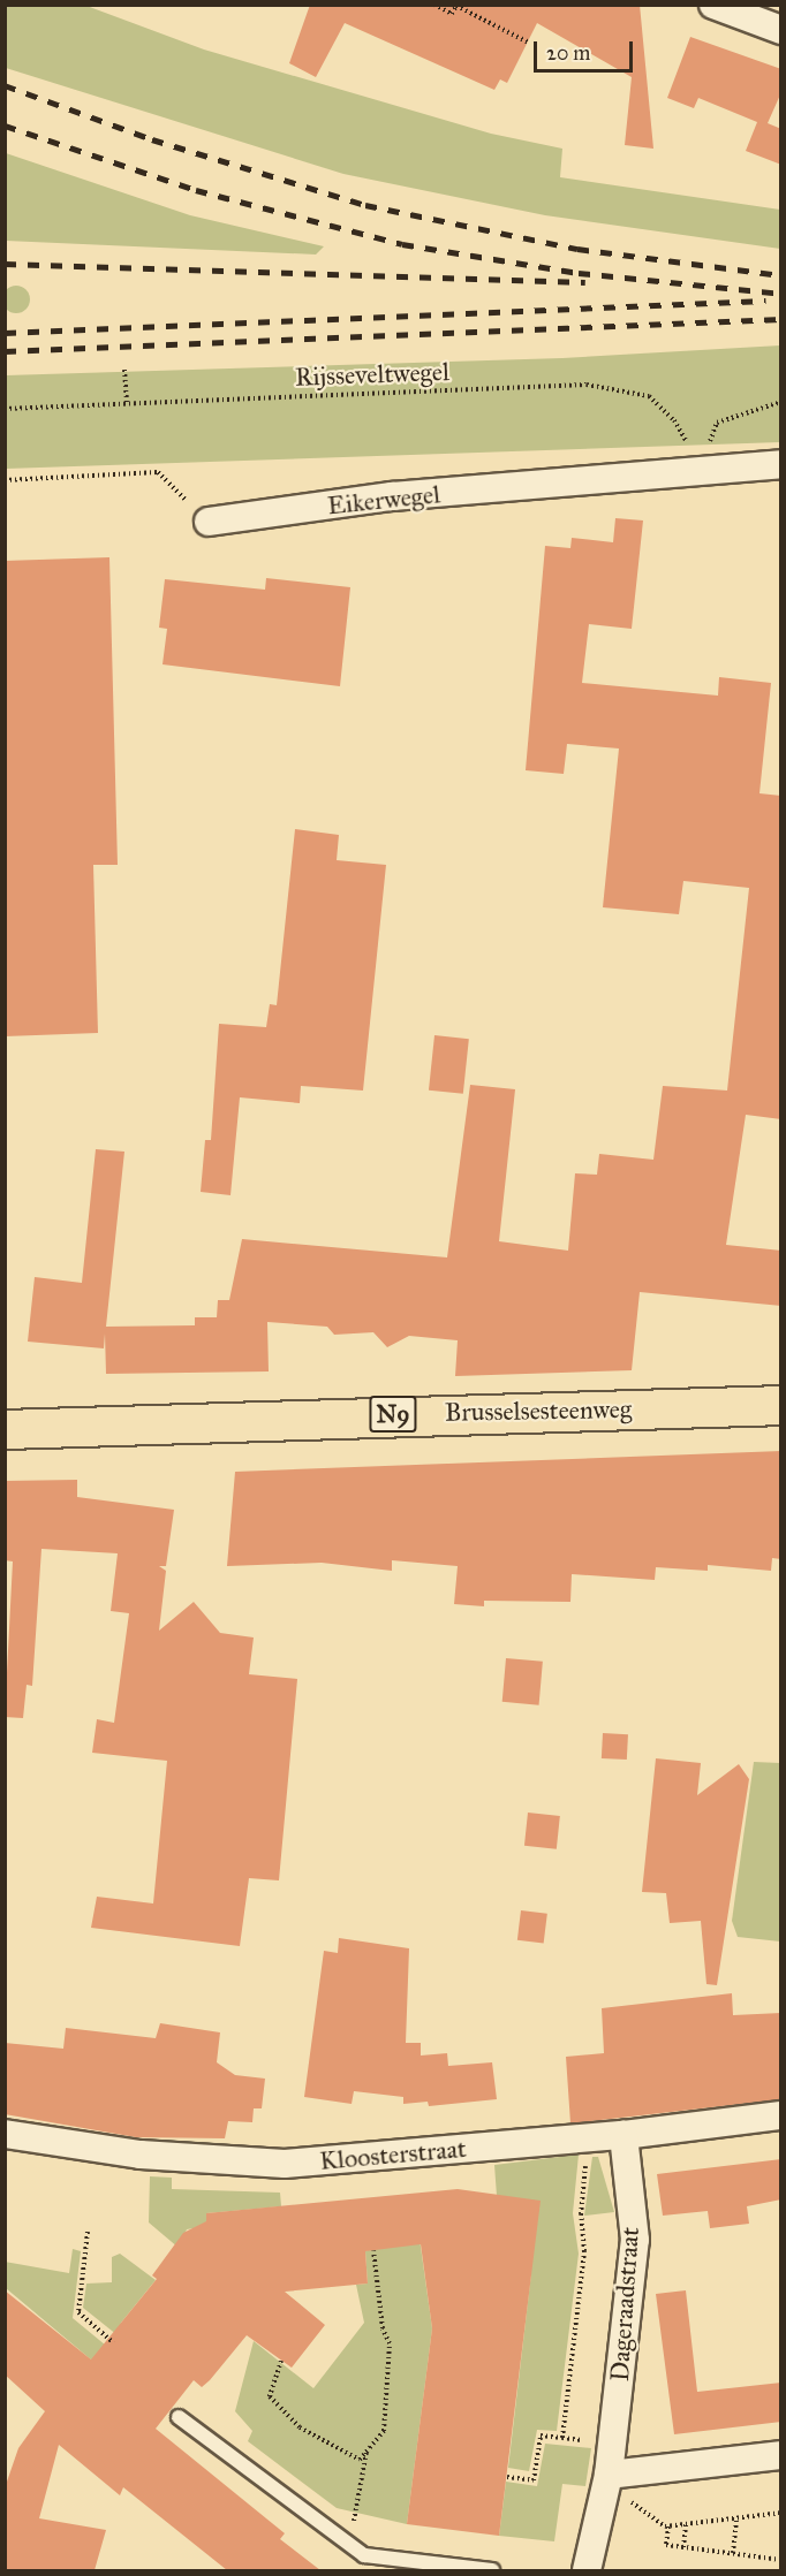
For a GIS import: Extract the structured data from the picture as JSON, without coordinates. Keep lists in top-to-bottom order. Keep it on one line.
{"streets":{"main road":["Brusselsesteenweg","N9"],"street":["Eikerwegel","Kloosterstraat","Dageraadstraat"],"path":["Rijsseveltwegel"]},"crossings":[["Rijsseveltwegel","Eikerwegel"],["Kloosterstraat","Dageraadstraat"]],"scale_bar":"20 m"}
